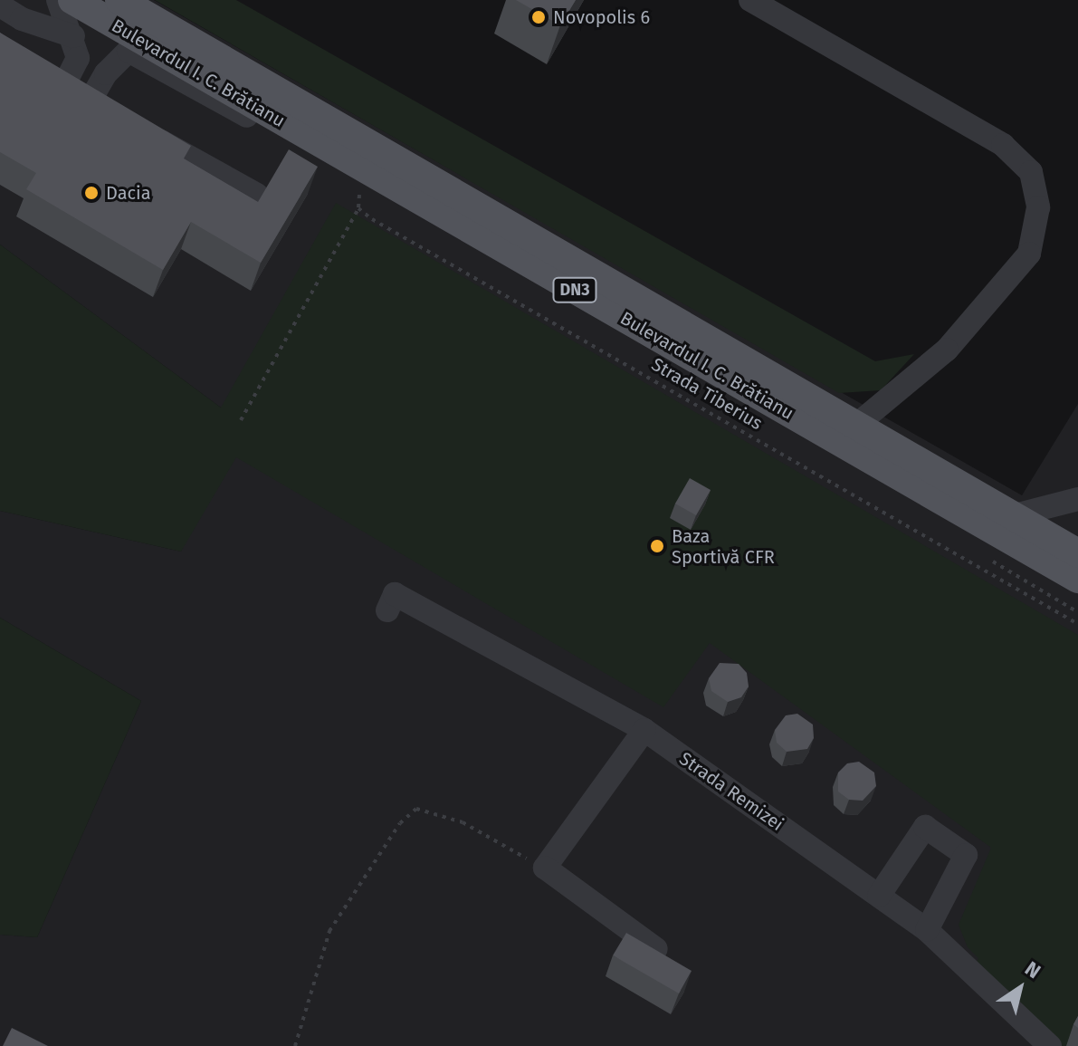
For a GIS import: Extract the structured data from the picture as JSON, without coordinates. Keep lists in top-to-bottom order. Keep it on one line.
{"streets":{"main road":["Bulevardul I. C. Brătianu","DN3"],"lane":["Strada Remizei"],"path":["Strada Tiberius"]},"places":["Novopolis 6","Dacia","Baza Sportivă CFR"],"north":"top right"}
